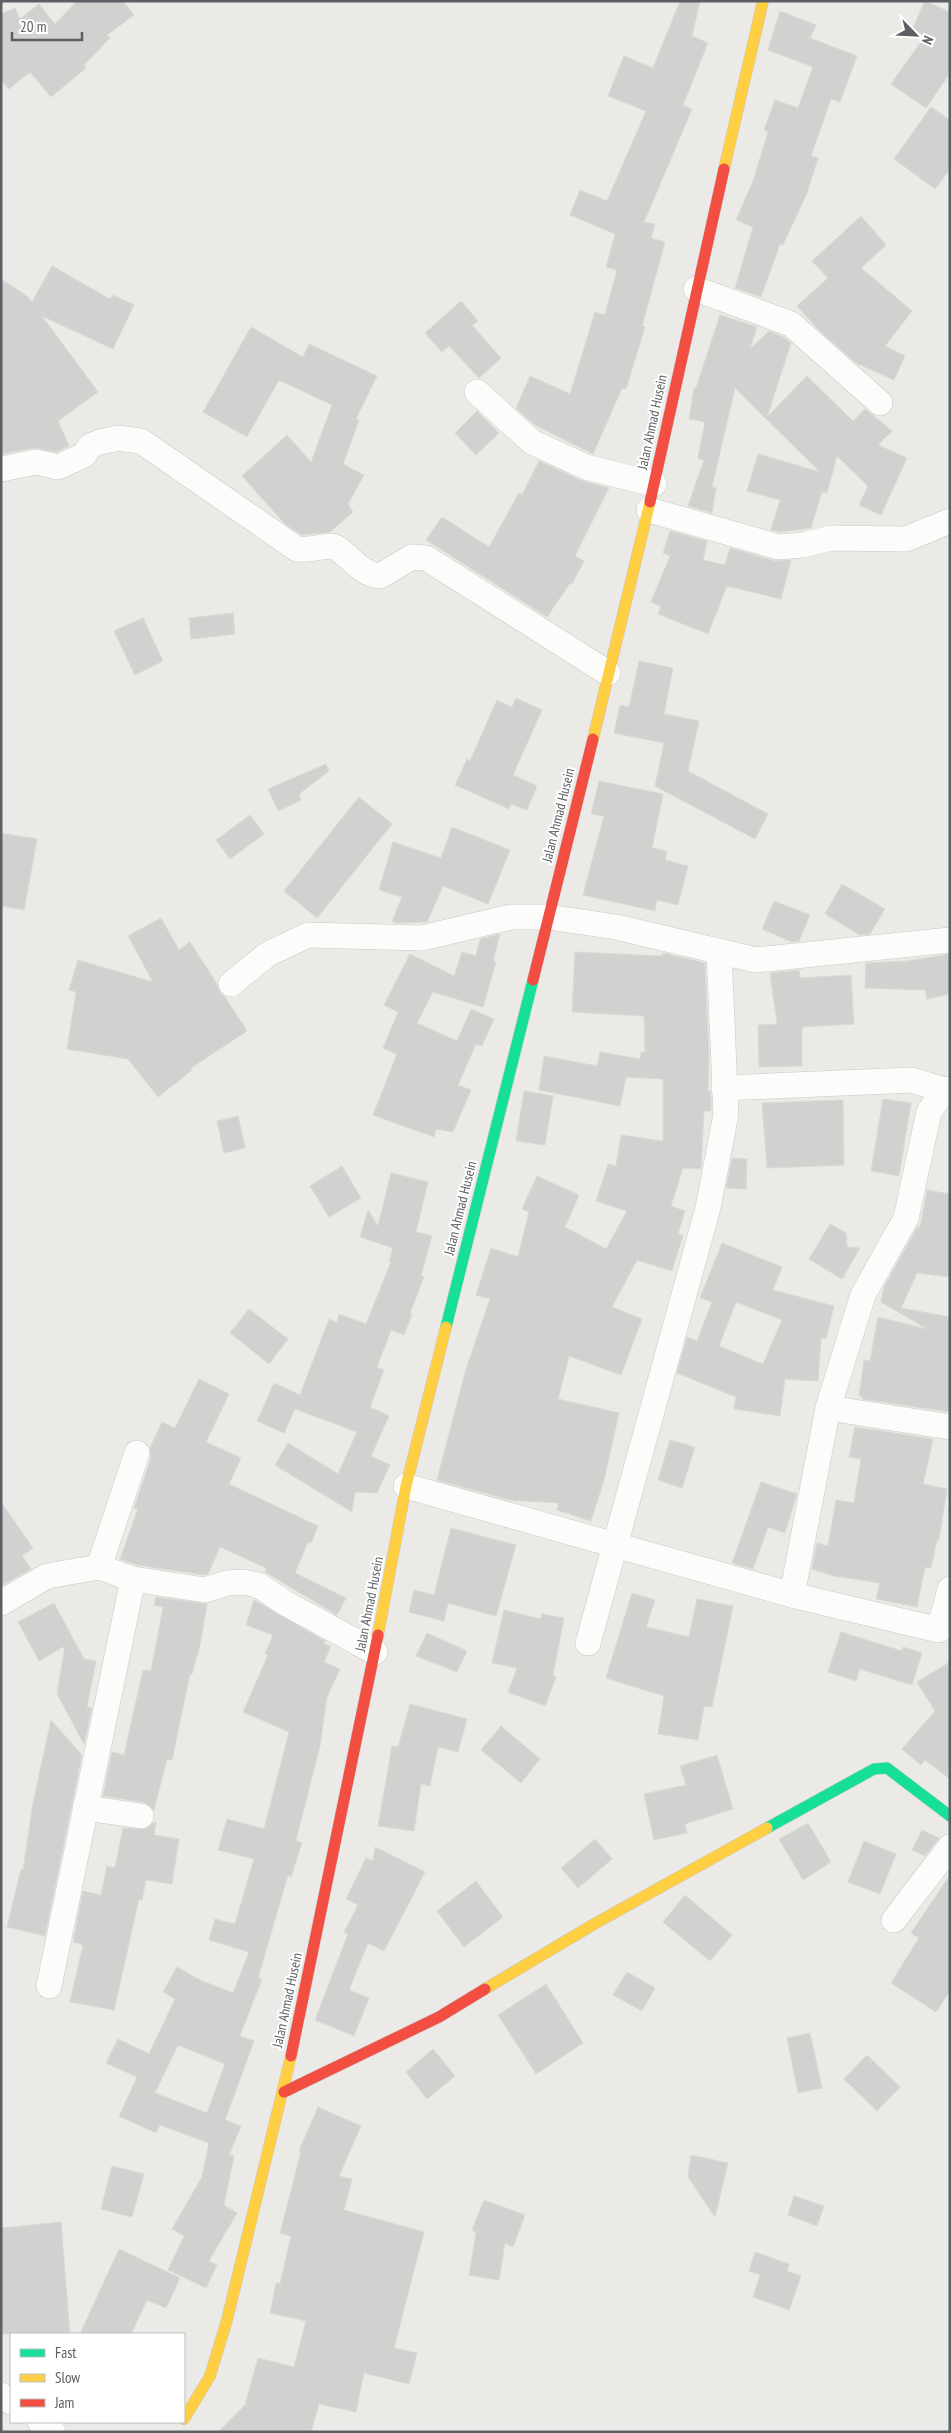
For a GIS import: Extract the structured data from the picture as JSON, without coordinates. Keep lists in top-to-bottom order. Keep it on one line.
{"streets":{"main road":["Jalan Ahmad Husein"]},"legend":["Fast","Slow","Jam"],"scale_bar":"20 m","north":"bottom right"}
